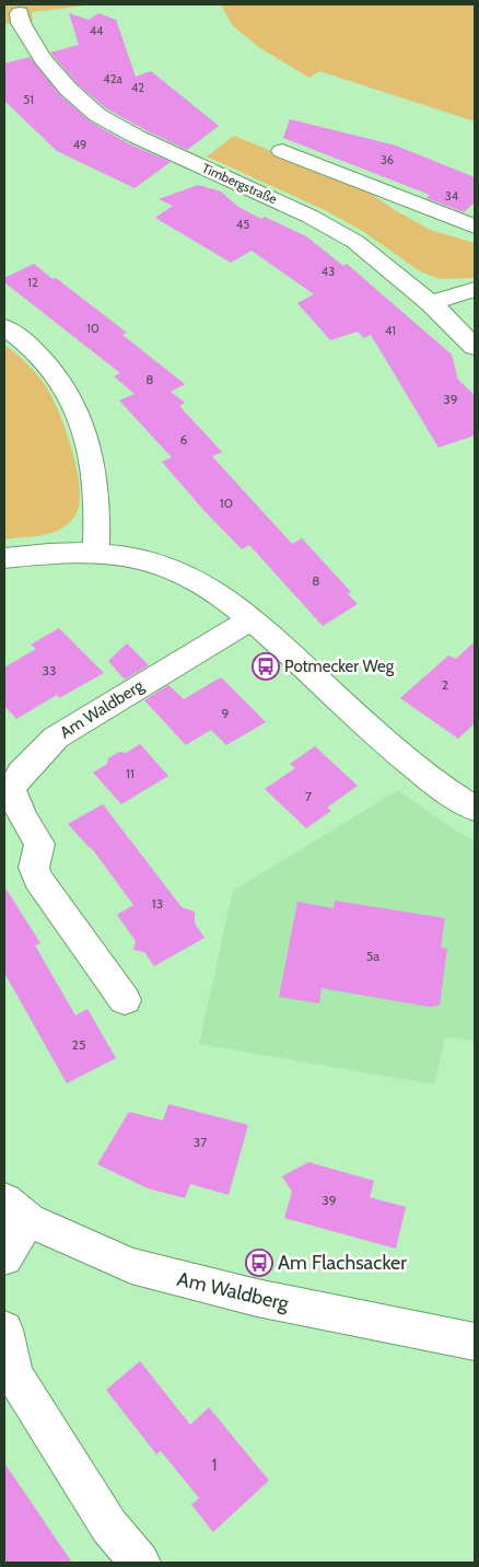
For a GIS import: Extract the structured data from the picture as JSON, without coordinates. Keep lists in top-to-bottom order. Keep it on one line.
{"streets":{"street":["Timbergstraße","Am Waldberg"]},"places":{"bus stop":["Potmecker Weg","Am Flachsacker"]},"house_numbers":["44","42a","42","51","49","36","34","45","43","12","10","41","8","39","6","10","8","33","2","9","11","7","13","5a","25","37","39","1"]}
